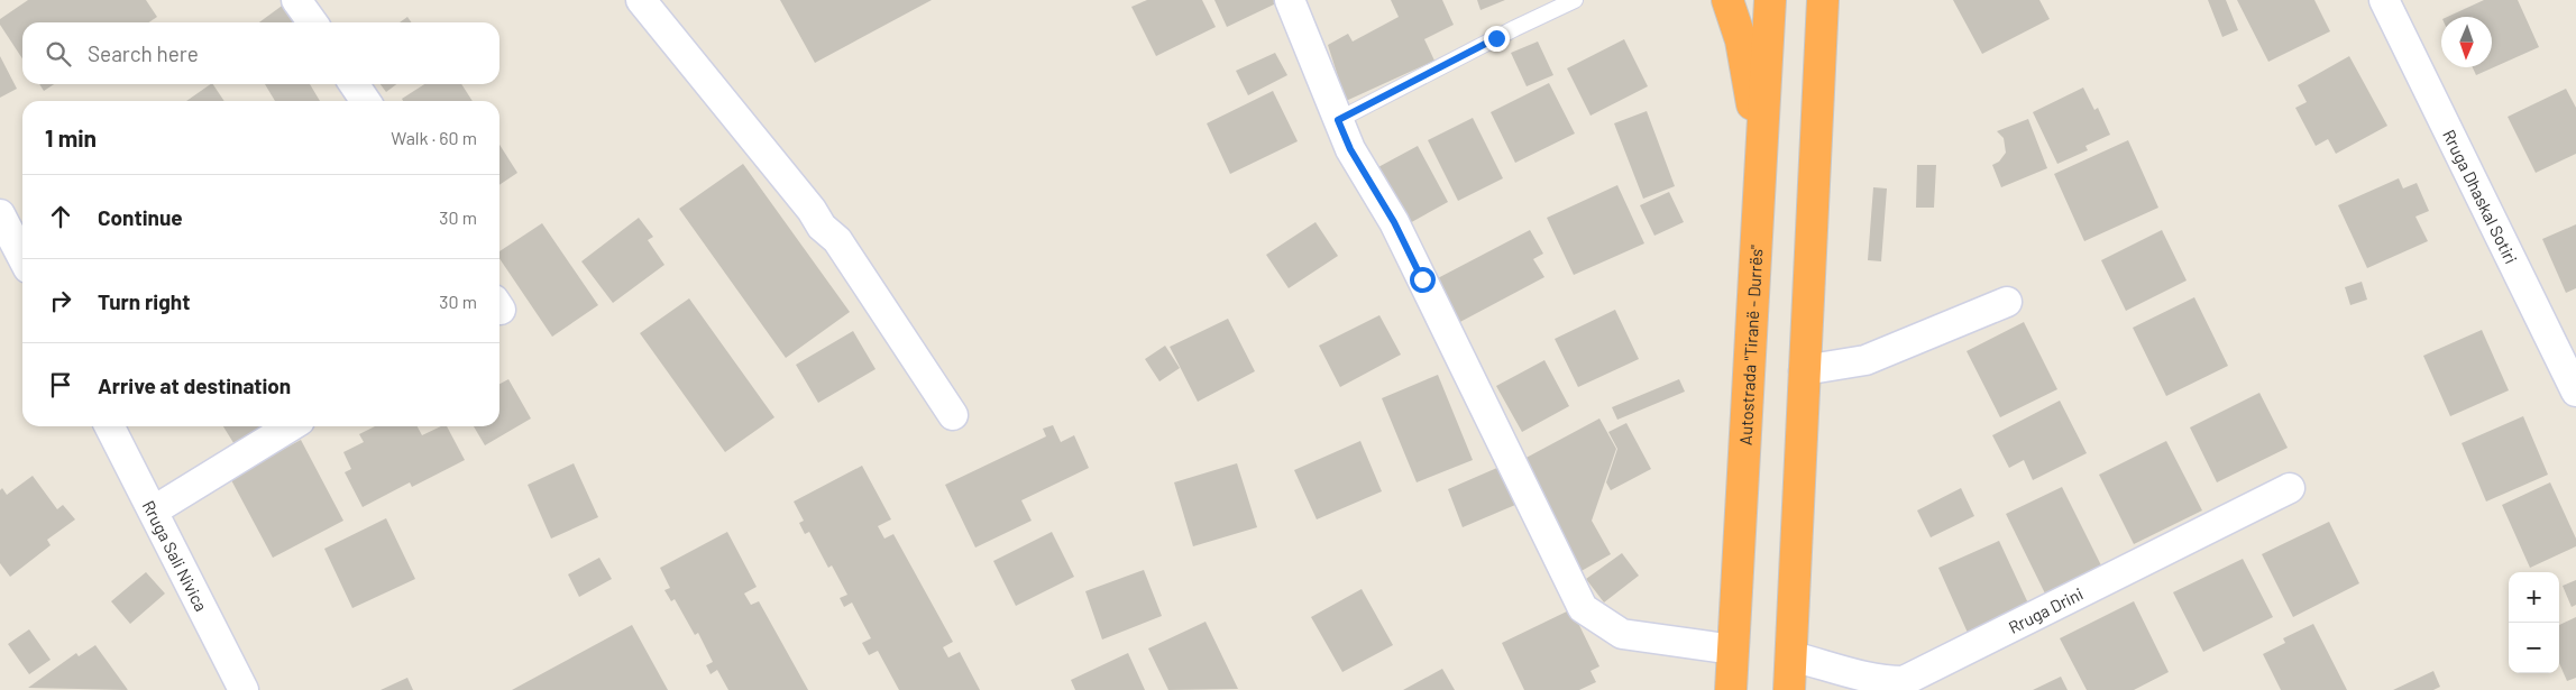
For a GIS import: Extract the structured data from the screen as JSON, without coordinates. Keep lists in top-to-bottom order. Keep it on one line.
{"streets":{"highway":["Autostrada \"Tiranë - Durrës\""],"street":["Rruga Dhaskal Sotiri","Rruga Sali Nivica","Rruga Drini"]},"north":"bottom","page":{"search":"Search here","heading":["1 min","Walk · 60 m"],"list":[["Continue","30 m"],["Turn right","30 m"],"Arrive at destination"],"map_buttons":["+","−"]}}
